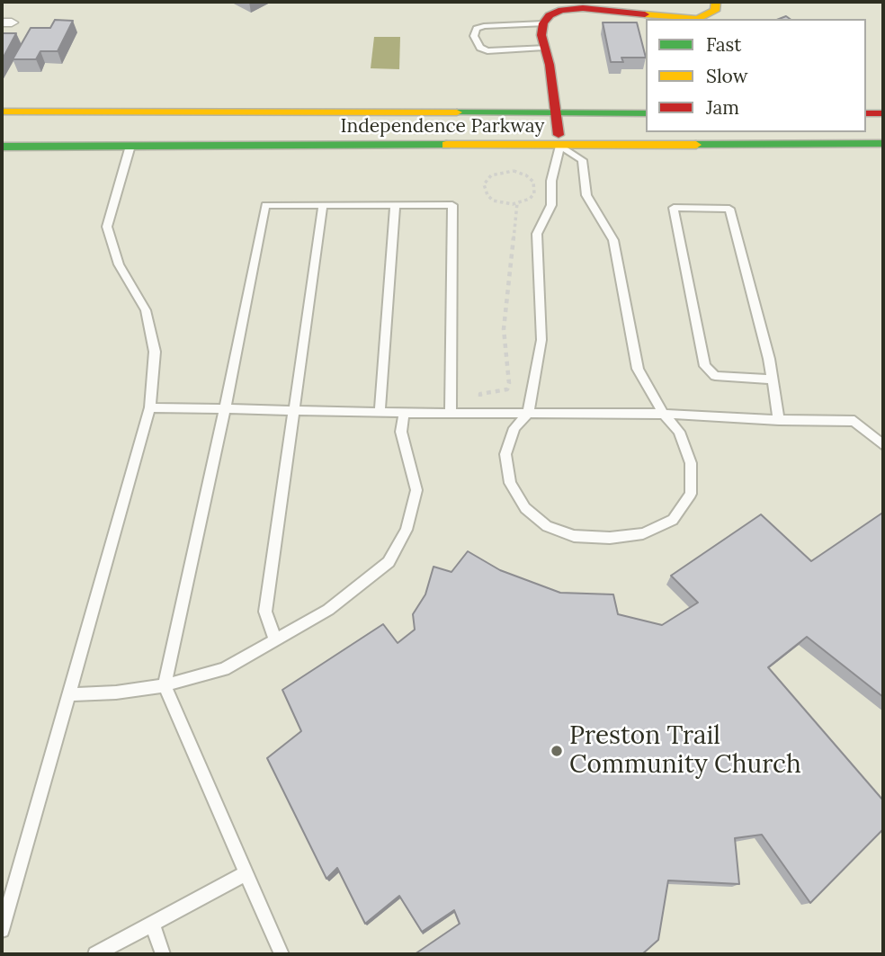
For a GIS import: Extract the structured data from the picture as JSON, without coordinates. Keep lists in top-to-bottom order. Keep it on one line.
{"streets":{"main road":["Independence Parkway"]},"places":["Preston Trail Community Church"],"legend":["Fast","Slow","Jam"]}
